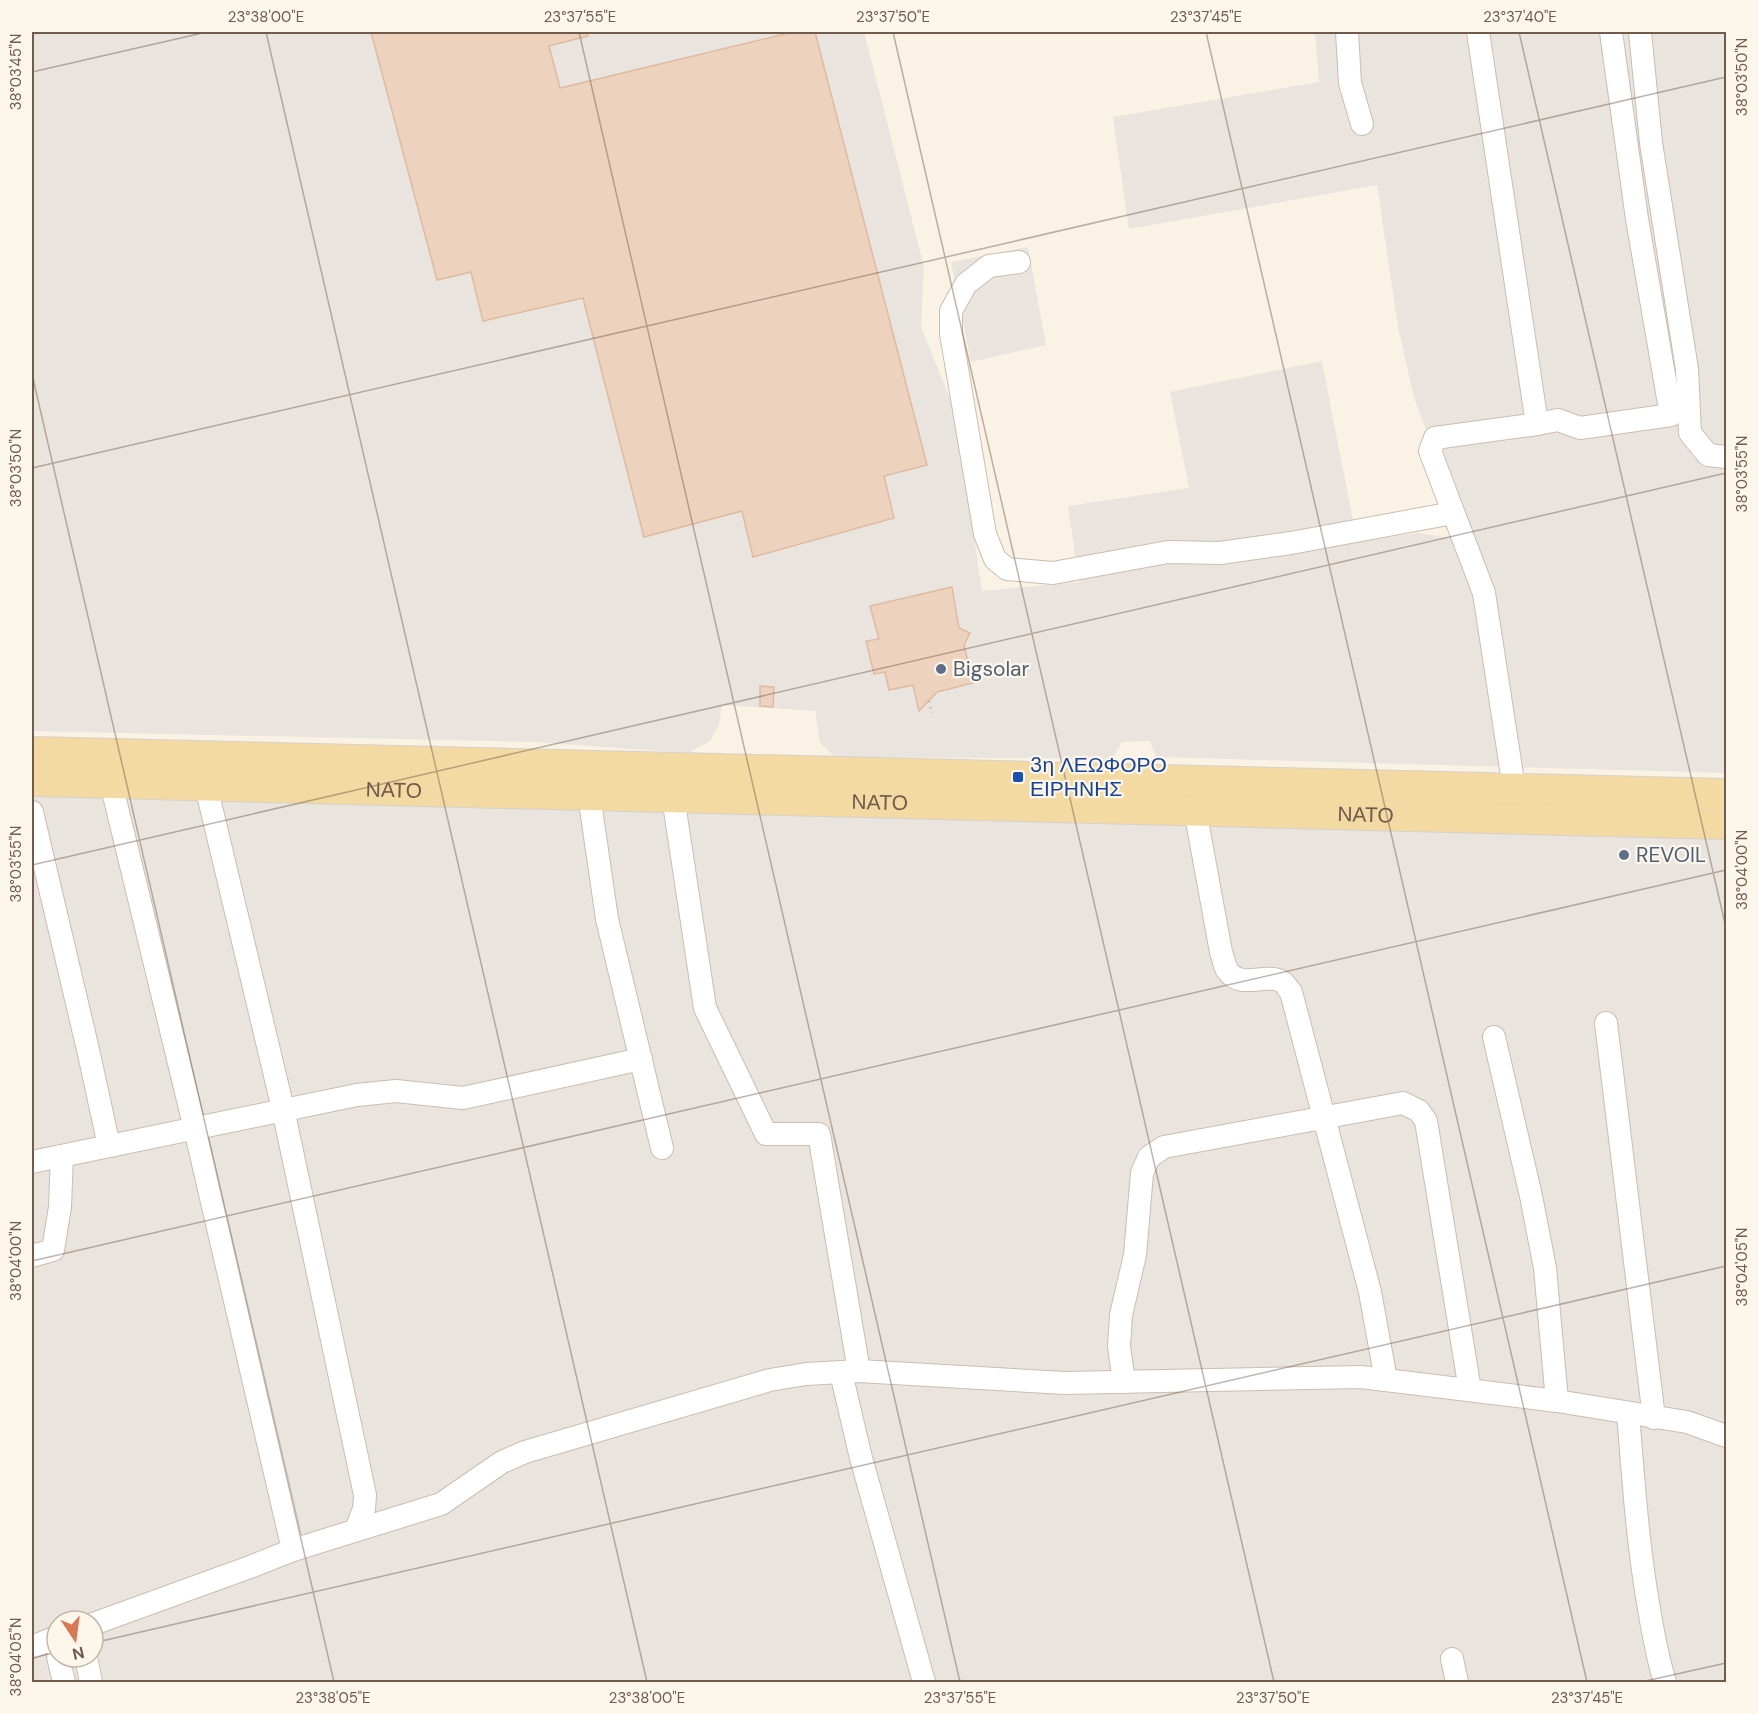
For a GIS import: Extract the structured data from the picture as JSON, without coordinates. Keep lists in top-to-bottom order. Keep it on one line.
{"streets":{"main road":["ΝΑΤΟ"]},"places":{"other":["Bigsolar","REVOIL"],"transit":["3η ΛΕΩΦΟΡΟ ΕΙΡΗΝΗΣ"]},"north":"bottom","coordinates":["23°38'00\"E","23°37'55\"E","23°37'50\"E","23°37'45\"E","23°37'40\"E","38°03'45\"N","38°03'50\"N","38°03'55\"N","38°04'00\"N","38°04'05\"N","23°38'05\"E"]}
